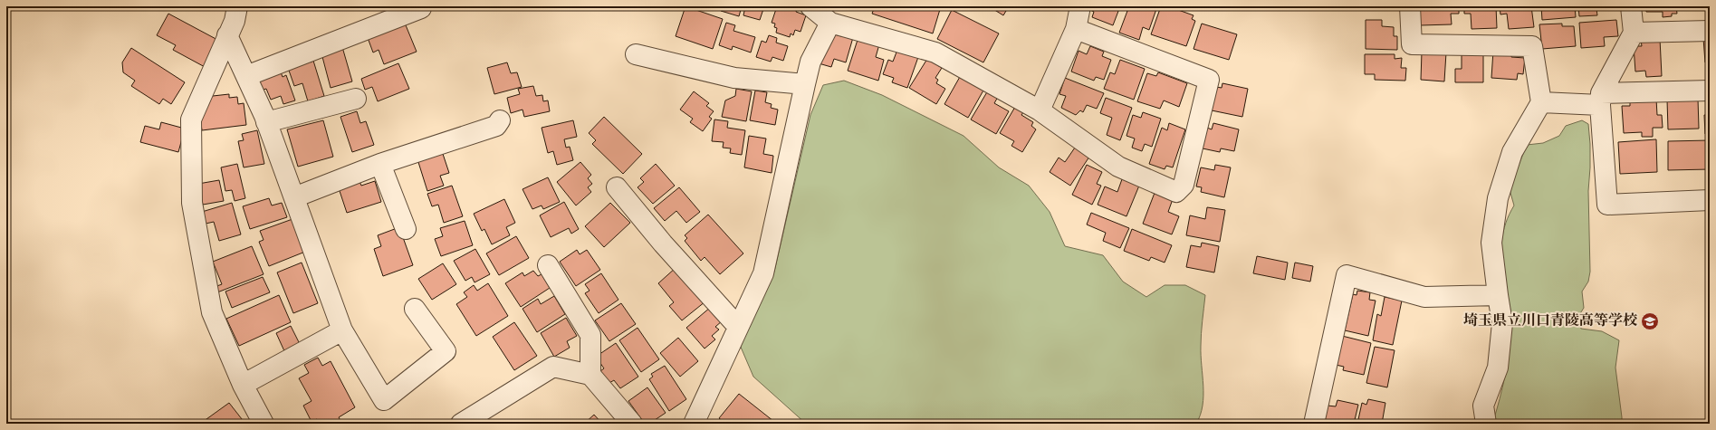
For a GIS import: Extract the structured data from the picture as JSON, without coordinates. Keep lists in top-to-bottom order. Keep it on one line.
{"places":{"school or university":["埼玉県立川口青陵高等学校"]}}
